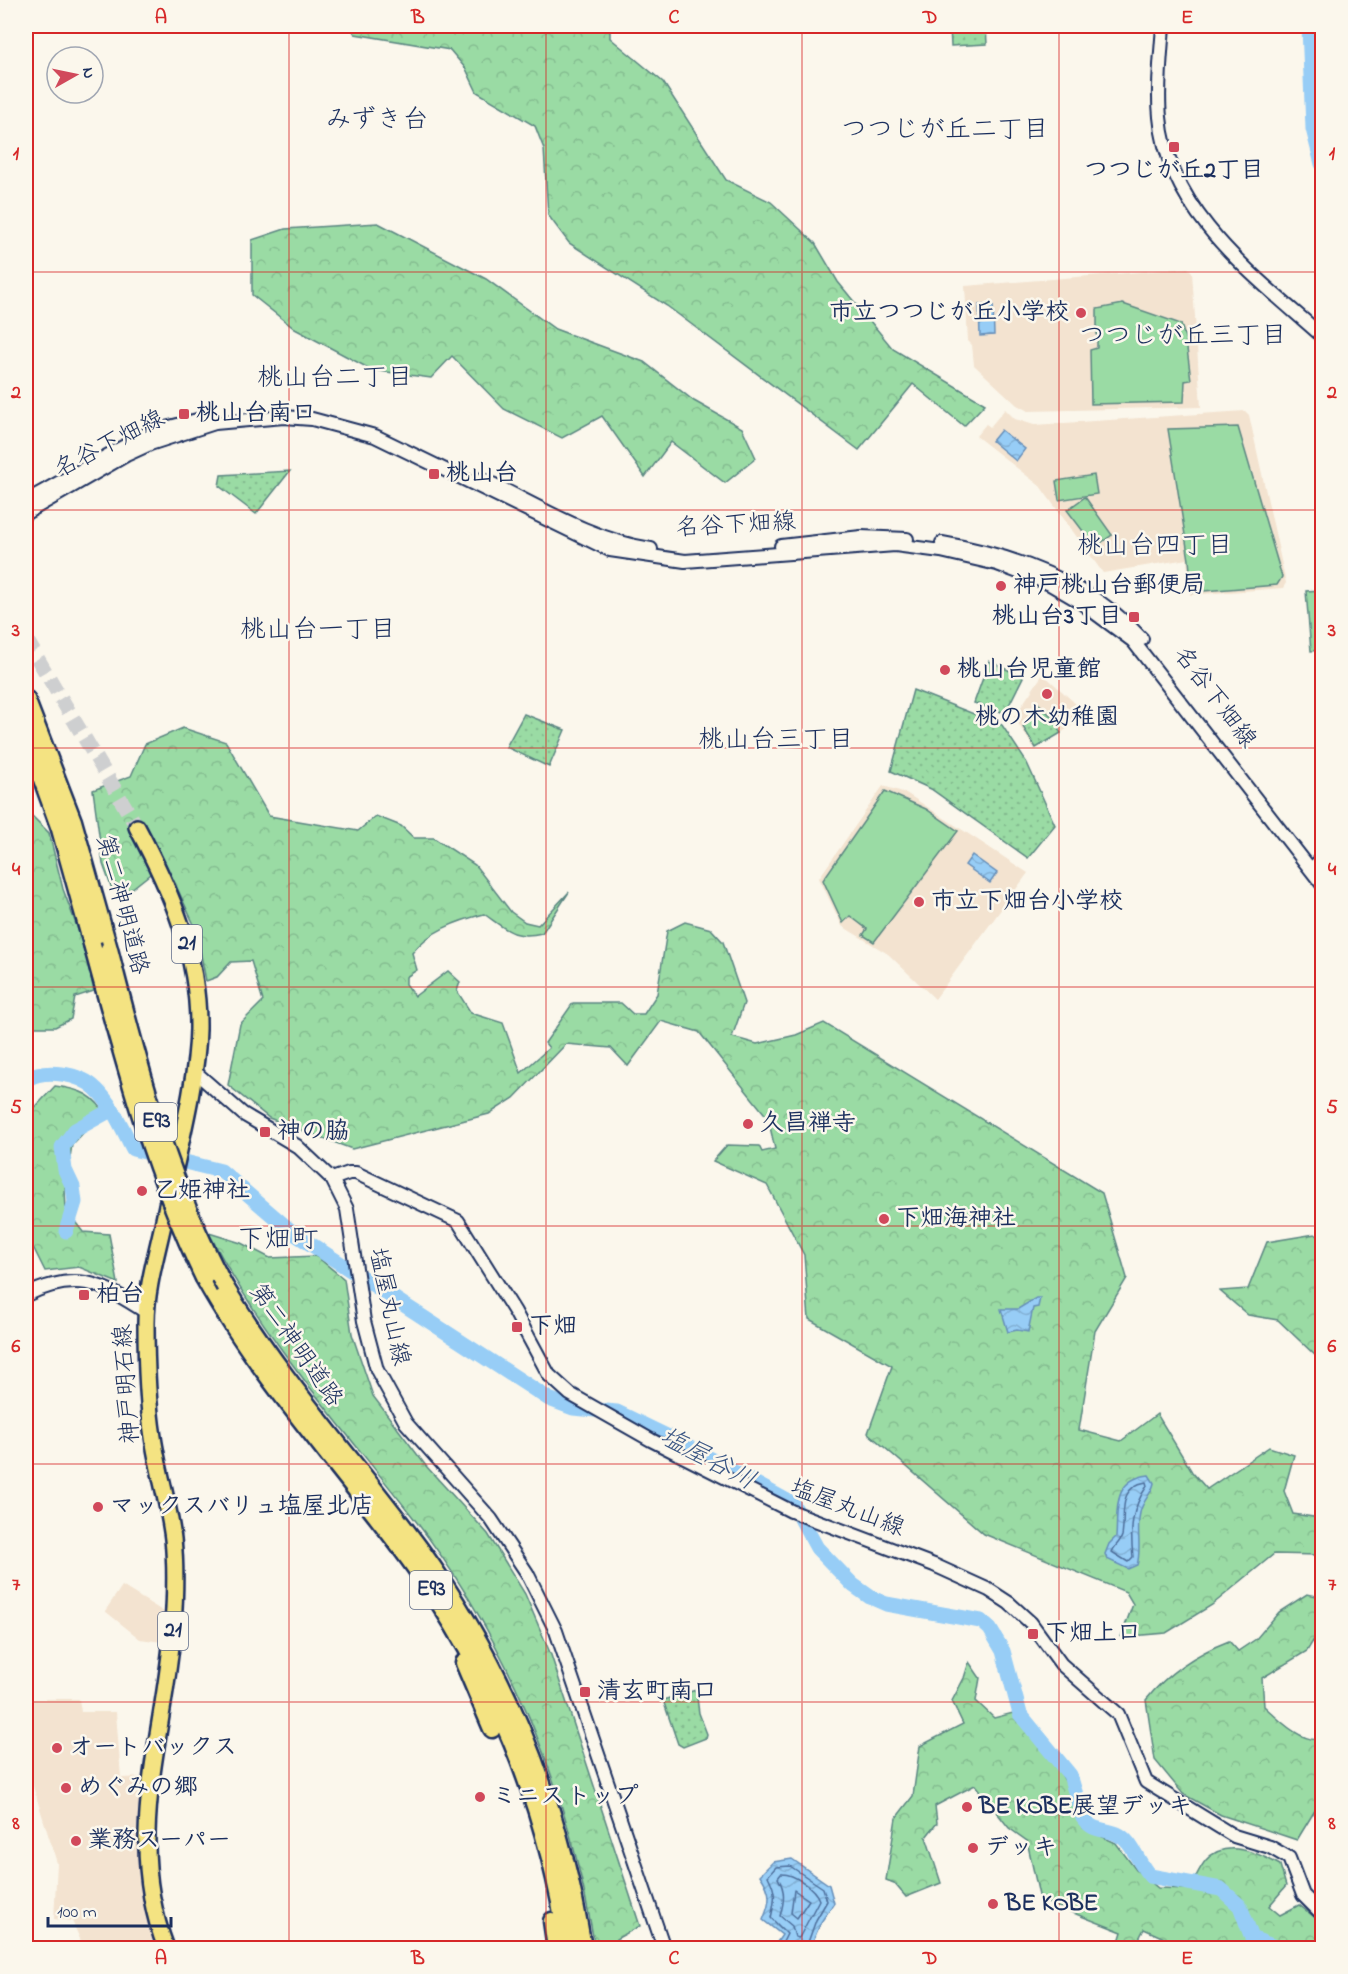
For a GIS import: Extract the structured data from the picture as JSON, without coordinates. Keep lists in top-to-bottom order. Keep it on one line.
{"streets":{"highway":["第二神明道路","E93"],"main road":["21","神戸明石線"],"street":["名谷下畑線","塩屋丸山線"]},"crossings":[["塩屋丸山線","神戸明石線"]],"districts":["みずき台","つつじが丘二丁目","つつじが丘三丁目","桃山台二丁目","桃山台四丁目","桃山台一丁目","桃山台三丁目","下畑町"],"water":["塩屋谷川"],"places":{"transit":["つつじが丘2丁目","桃山台南口","桃山台","桃山台3丁目","神の脇","柏台","下畑","下畑上口","清玄町南口"],"other":["市立つつじが丘小学校","神戸桃山台郵便局","桃山台児童館","桃の木幼稚園","市立下畑台小学校","久昌禅寺","乙姫神社","下畑海神社","マックスバリュ塩屋北店","オートバックス","めぐみの郷","ミニストップ","BE KOBE展望デッキ","業務スーパー","デッキ","BE KOBE"]},"scale_bar":"100 m","north":"right","grid":{"columns":["A","B","C","D","E"],"rows":["1","2","3","4","5","6","7","8"]}}
